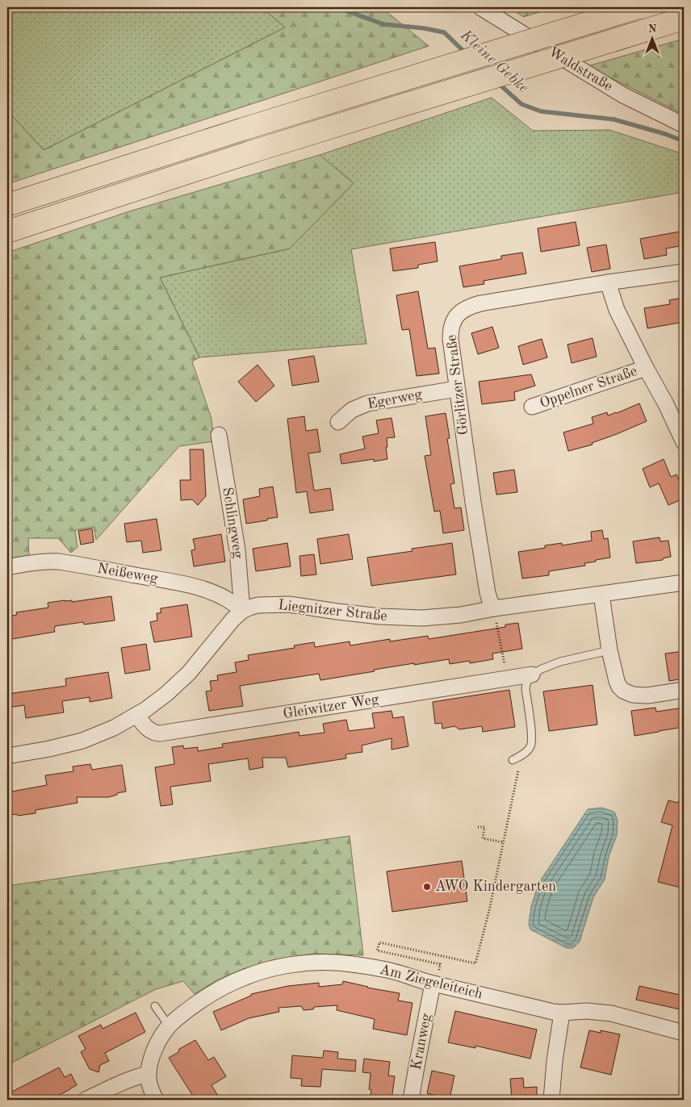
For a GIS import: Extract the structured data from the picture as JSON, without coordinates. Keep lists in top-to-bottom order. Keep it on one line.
{"streets":{"street":["Waldstraße","Görlitzer Straße","Oppelner Straße","Egerweg","Schlingweg","Neißeweg","Liegnitzer Straße","Gleiwitzer Weg","Am Ziegeleiteich","Kranweg"]},"crossings":[["Görlitzer Straße","Egerweg"],["Görlitzer Straße","Liegnitzer Straße"],["Schlingweg","Neißeweg"],["Schlingweg","Liegnitzer Straße"],["Neißeweg","Liegnitzer Straße"],["Liegnitzer Straße","Gleiwitzer Weg"],["Am Ziegeleiteich","Kranweg"]],"water":["Kleine Gebke"],"places":["AWO Kindergarten"],"north":"top"}
